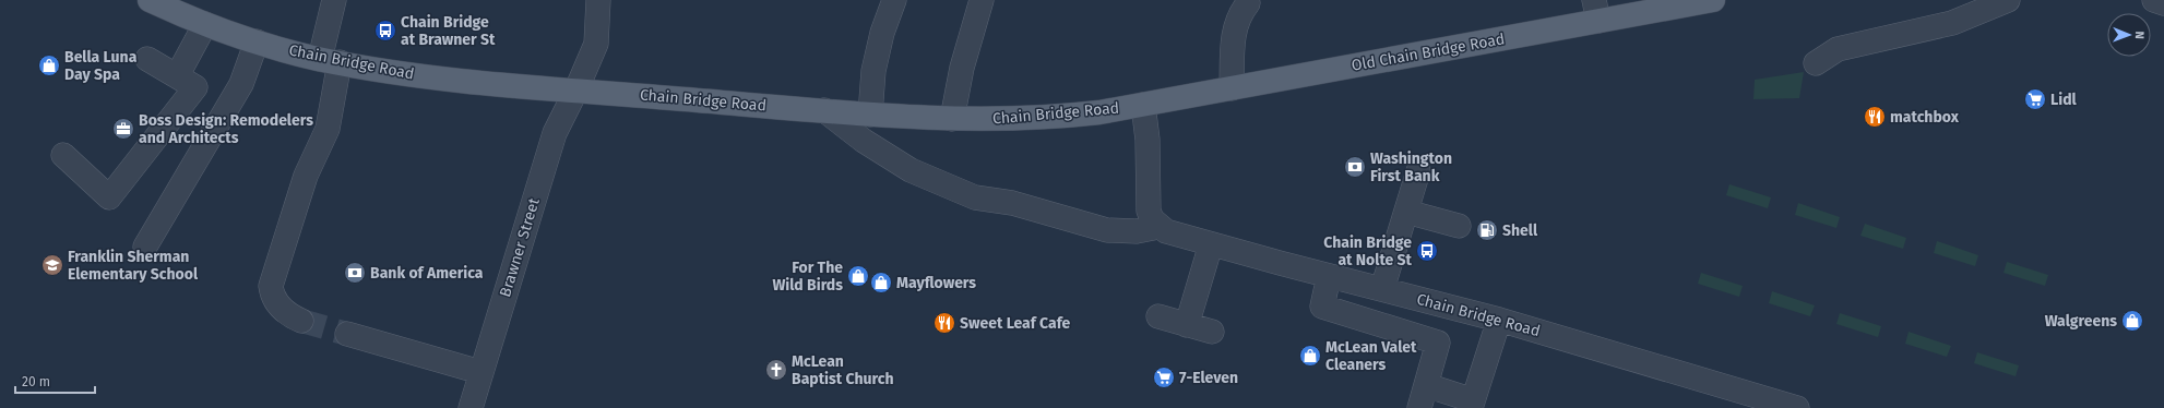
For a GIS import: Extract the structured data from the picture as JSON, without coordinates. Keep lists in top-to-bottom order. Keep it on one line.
{"streets":{"main road":["Old Chain Bridge Road","Chain Bridge Road"],"street":["Brawner Street"]},"crossings":[["Old Chain Bridge Road","Chain Bridge Road"],["Chain Bridge Road","Brawner Street"]],"places":{"bus stop":["Chain Bridge at Brawner St","Chain Bridge at Nolte St"],"shop":["Bella Luna Day Spa","For The Wild Birds","Mayflowers","Walgreens","McLean Valet Cleaners"],"supermarket":["Lidl","7-Eleven"],"restaurant":["matchbox","Sweet Leaf Cafe"],"office":["Boss Design: Remodelers and Architects"],"bank":["Washington First Bank","Bank of America"],"fuel station":["Shell"],"school or university":["Franklin Sherman Elementary School"],"church":["McLean Baptist Church"]},"scale_bar":"20 m","north":"right"}
